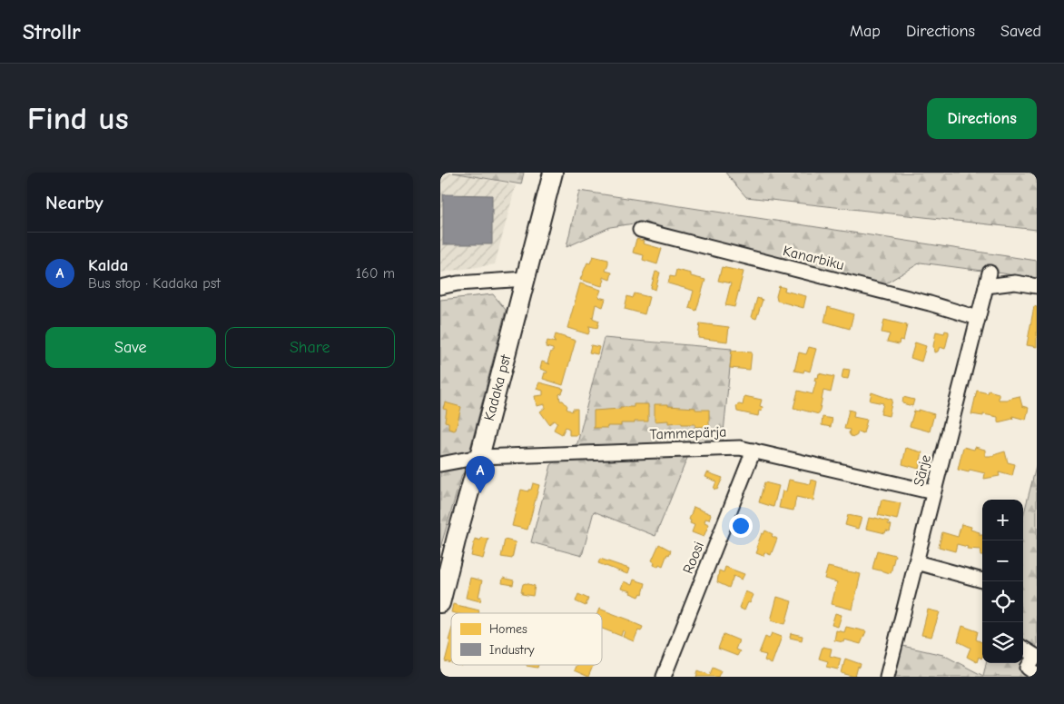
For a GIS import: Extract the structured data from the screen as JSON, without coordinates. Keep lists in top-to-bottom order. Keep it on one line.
{"streets":{"main road":["Kadaka pst"],"street":["Kanarbiku","Tammepärja","Särje","Roosi"]},"crossings":[["Kanarbiku","Särje"],["Kadaka pst","Tammepärja"],["Tammepärja","Särje"],["Tammepärja","Roosi"]],"legend":["Homes","Industry"],"page":{"header":"Strollr","nav":["Map","Directions","Saved"],"buttons":["Directions",["Save","Share"]],"title":"Find us","heading":"Nearby","list":[{"mark":"A","name":"Kalda","note":"Bus stop · Kadaka pst","value":"160 m"}],"pins":"A","map_buttons":["+","−"]}}
